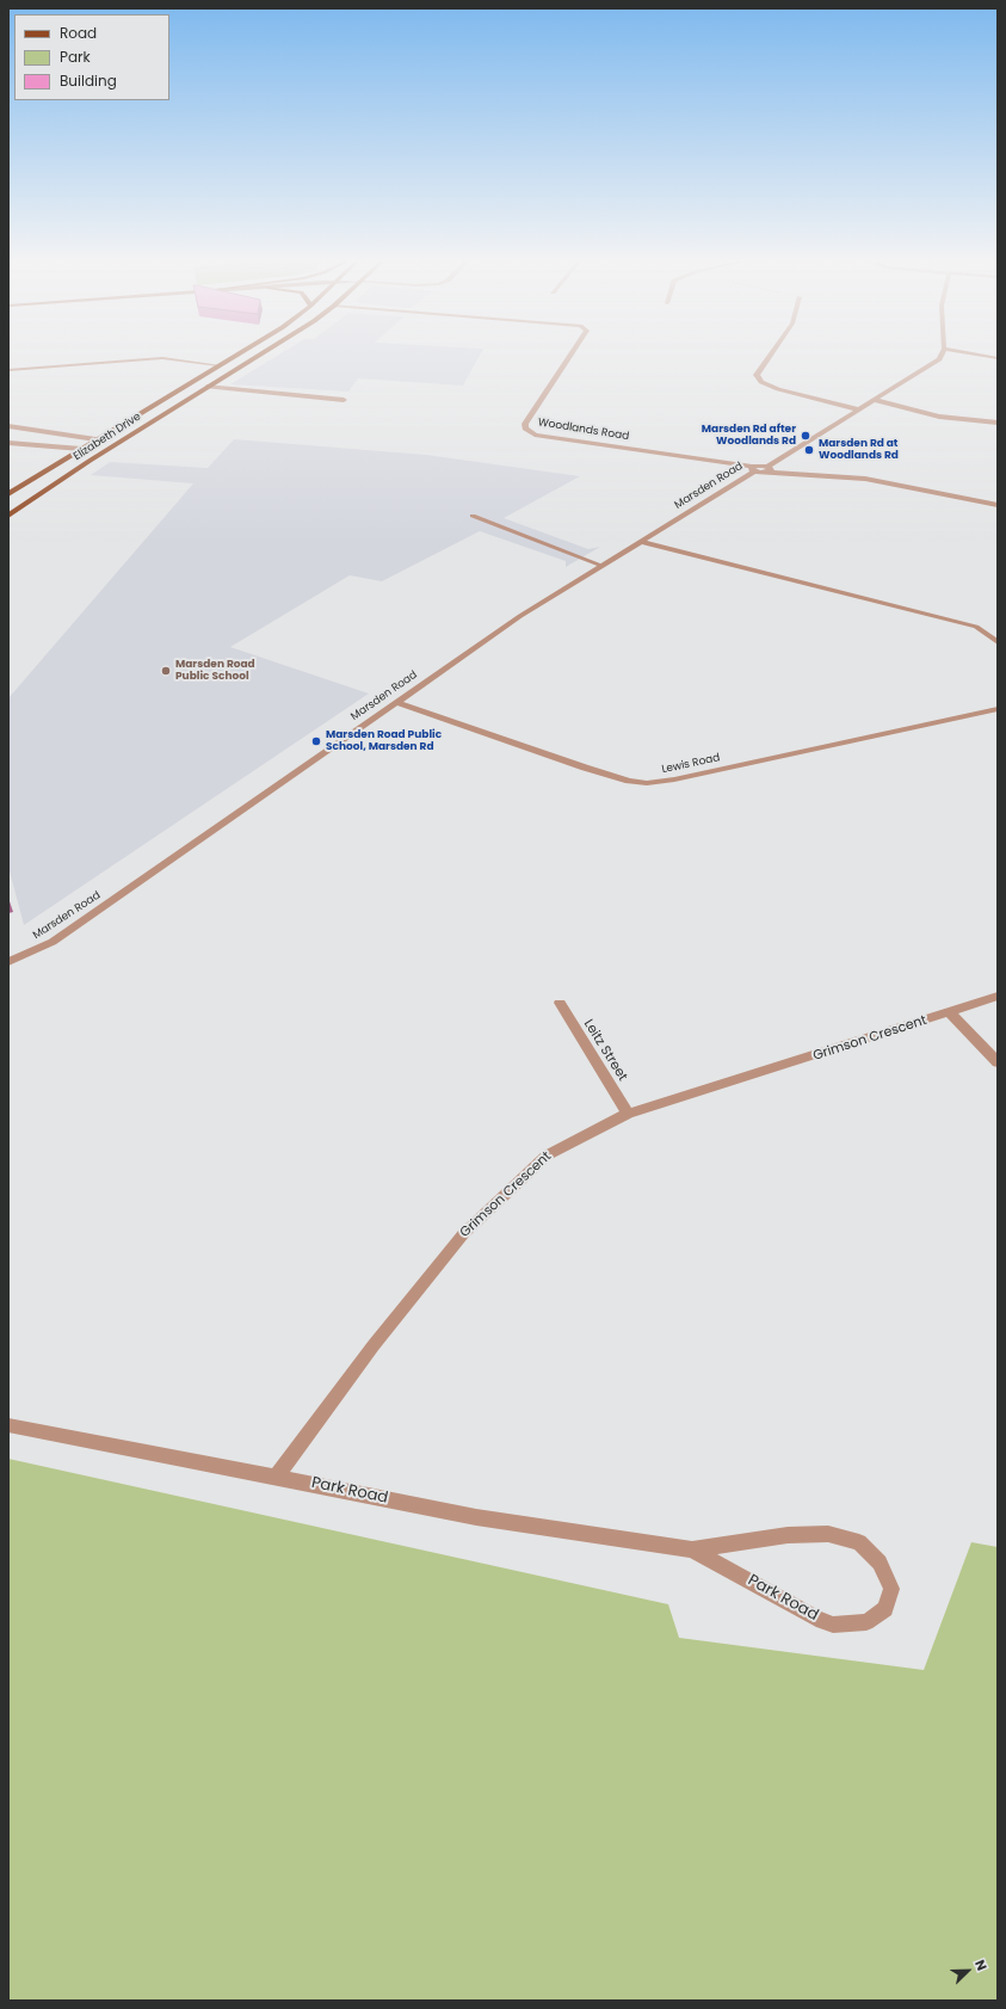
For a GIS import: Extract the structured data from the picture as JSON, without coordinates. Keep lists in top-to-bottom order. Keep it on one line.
{"streets":{"main road":["Elizabeth Drive"],"street":["Woodlands Road","Marsden Road","Lewis Road","Grimson Crescent","Leitz Street","Park Road"]},"crossings":[["Woodlands Road","Marsden Road"],["Marsden Road","Lewis Road"],["Grimson Crescent","Leitz Street"],["Grimson Crescent","Park Road"]],"places":["Marsden Rd after Woodlands Rd","Marsden Rd at Woodlands Rd","Marsden Road Public School","Marsden Road Public School, Marsden Rd"],"legend":["Road","Park","Building"],"north":"top right"}
